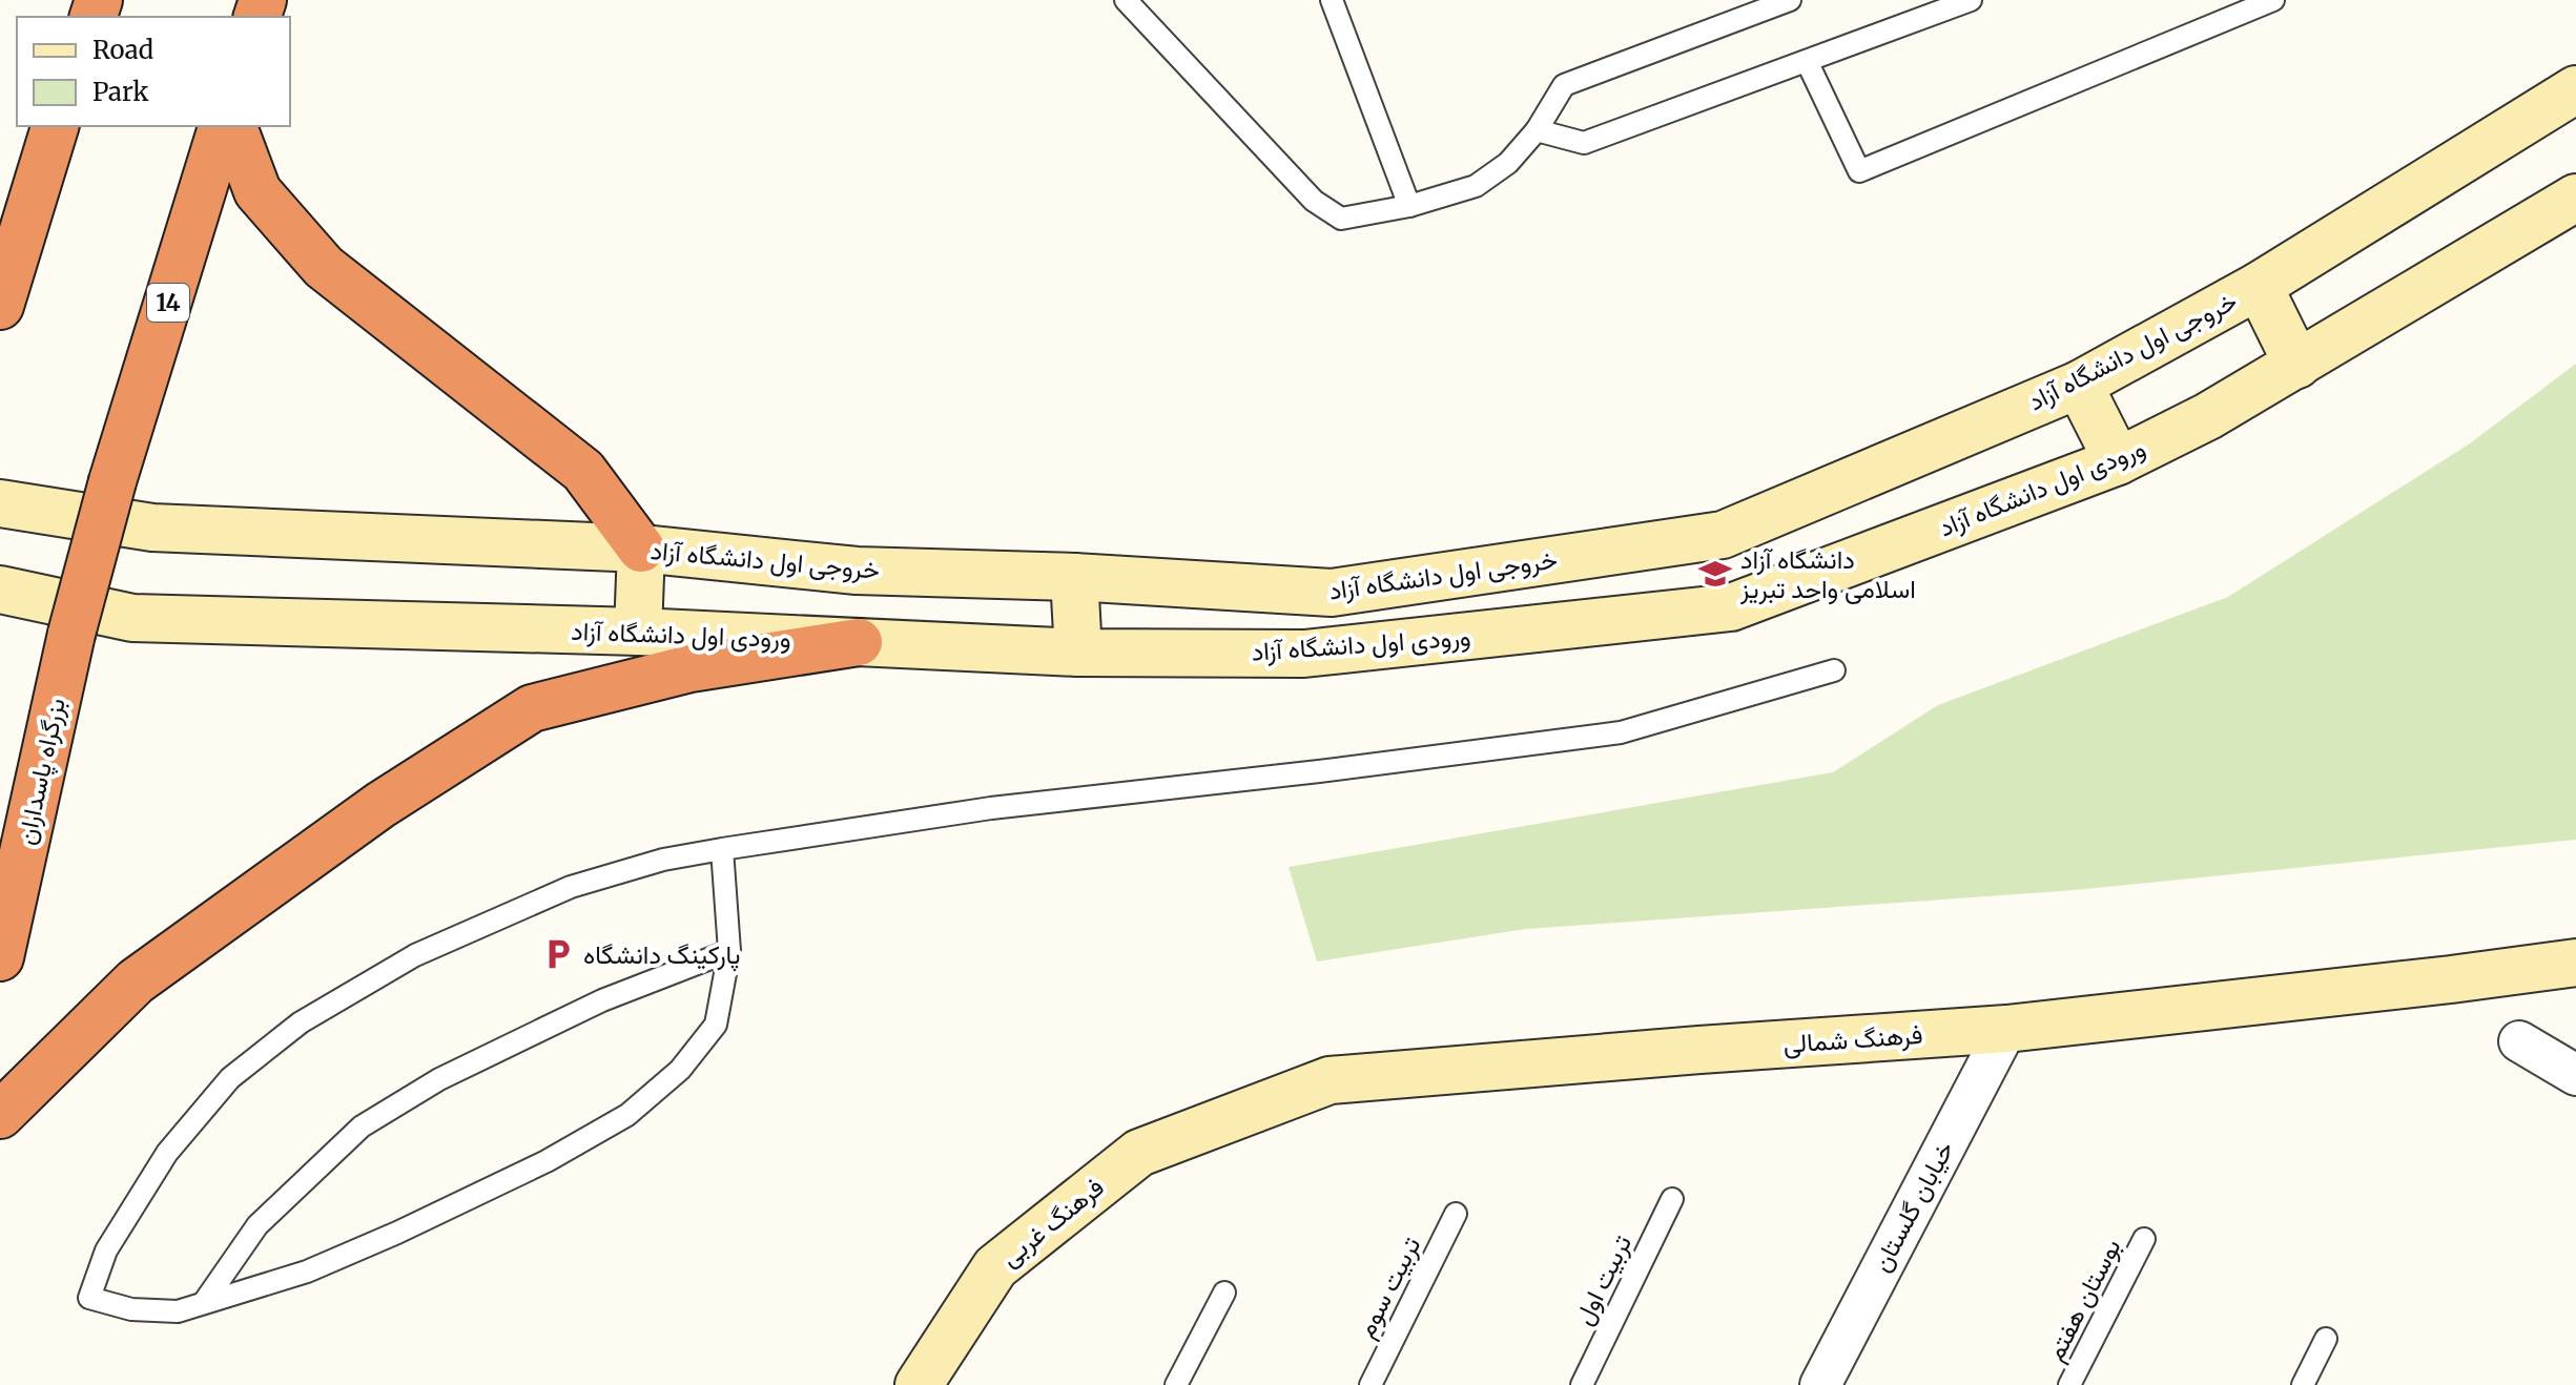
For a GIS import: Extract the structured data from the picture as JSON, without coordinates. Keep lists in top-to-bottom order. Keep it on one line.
{"streets":{"highway":["14","بزرگراه پاسداران"],"street":["خروجی اول دانشگاه آزاد","ورودی اول دانشگاه آزاد","فرهنگ شمالی","خیابان گلستان","فرهنگ غربی"],"lane":["تربیت اول","تربیت سوم","بوستان هفتم"]},"crossings":[["فرهنگ شمالی","خیابان گلستان"],["فرهنگ شمالی","فرهنگ غربی"]],"places":{"school or university":["دانشگاه آزاد اسلامی واحد تبریز"],"parking":["پارکینگ دانشگاه"]},"legend":["Road","Park"]}
